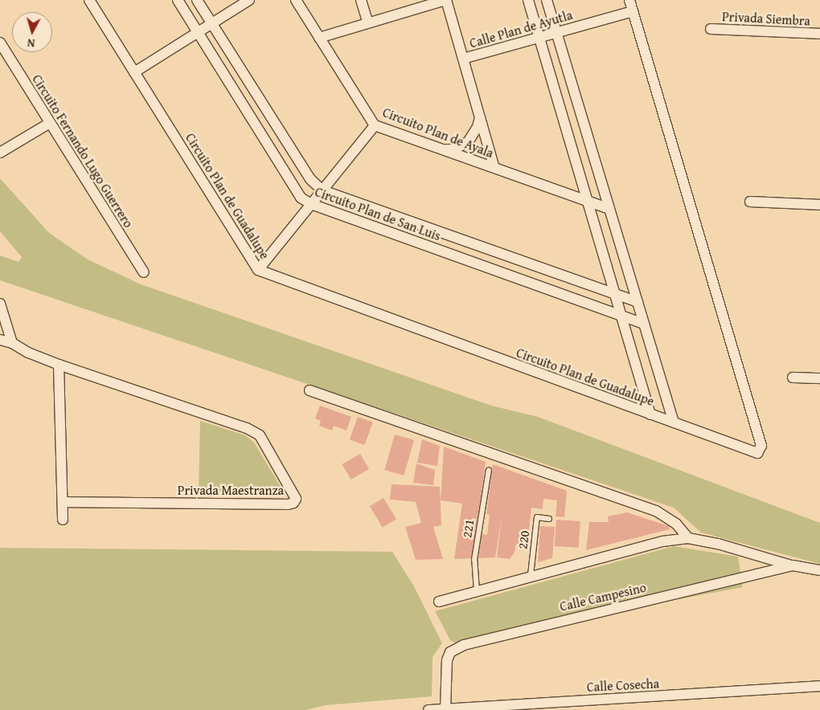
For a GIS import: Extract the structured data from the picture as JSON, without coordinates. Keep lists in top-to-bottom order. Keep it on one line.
{"streets":{"street":["Privada Siembra","Calle Plan de Ayutla","Circuito Plan de Ayala","Circuito Fernando Lugo Guerrero","Circuito Plan de Guadalupe","Circuito Plan de San Luis","Privada Maestranza","Calle Campesino","Calle Cosecha"],"lane":["221","220"]},"crossings":[["Calle Plan de Ayutla","Circuito Plan de Ayala"],["Calle Plan de Ayutla","Circuito Plan de Guadalupe"],["Calle Campesino","Calle Cosecha"]],"north":"bottom"}
